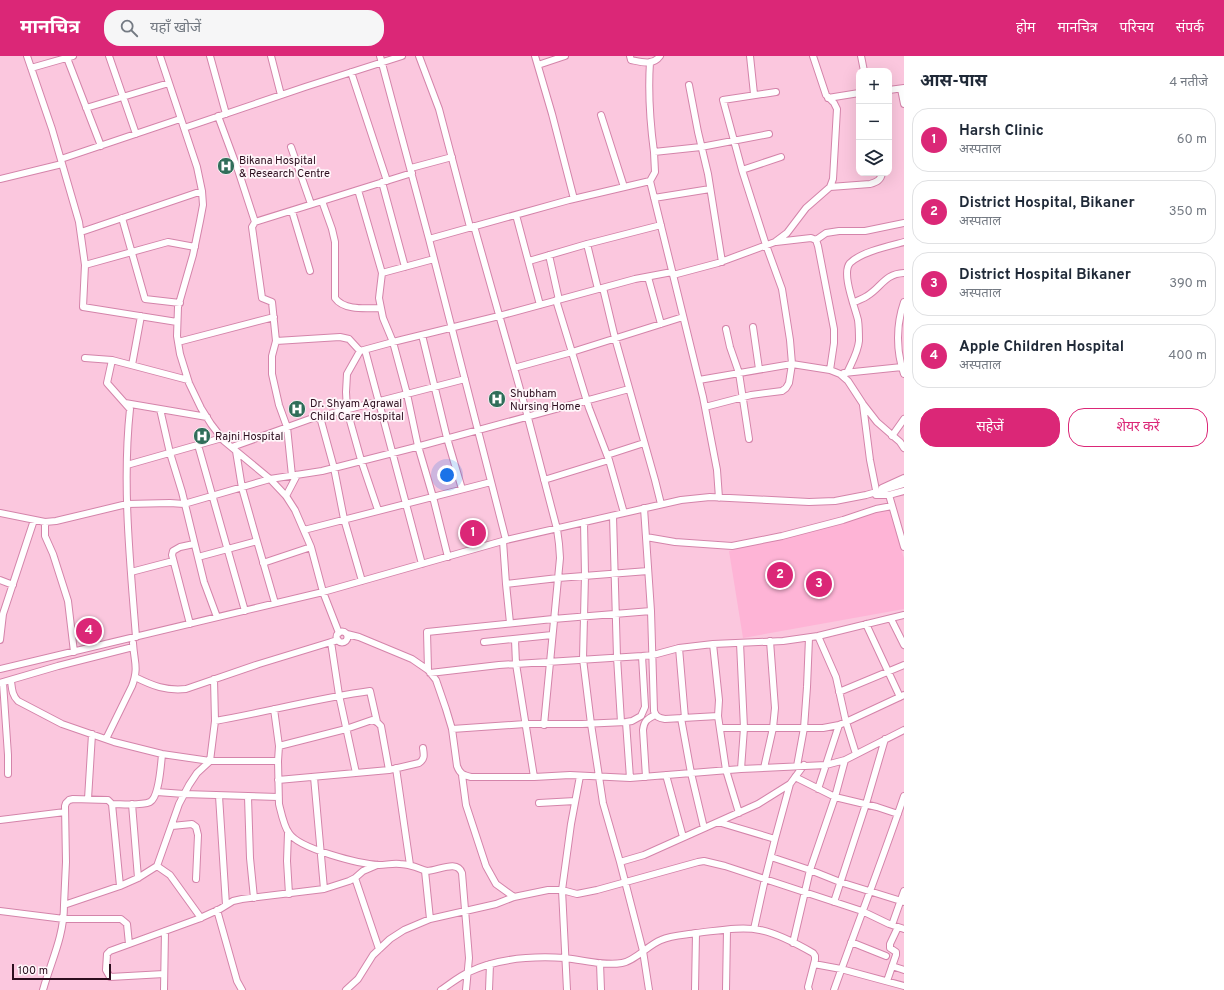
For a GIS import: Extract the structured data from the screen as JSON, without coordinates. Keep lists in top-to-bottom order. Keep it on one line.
{"places":{"hospital":["Bikana Hospital & Research Centre","Shubham Nursing Home","Dr. Shyam Agrawal Child Care Hospital","Rajni Hospital"]},"scale_bar":"100 m","page":{"header":"मानचित्र","search":"यहाँ खोजें","nav":["होम","मानचित्र","परिचय","संपर्क"],"heading":["आस-पास","4 नतीजे"],"map_buttons":["+","−"],"list":[{"mark":"1","name":"Harsh Clinic","note":"अस्पताल","value":"60 m"},{"mark":"2","name":"District Hospital, Bikaner","note":"अस्पताल","value":"350 m"},{"mark":"3","name":"District Hospital Bikaner","note":"अस्पताल","value":"390 m"},{"mark":"4","name":"Apple Children Hospital","note":"अस्पताल","value":"400 m"}],"buttons":["सहेजें","शेयर करें"],"pins":["1","2","3","4"],"scale":"100 m"}}
